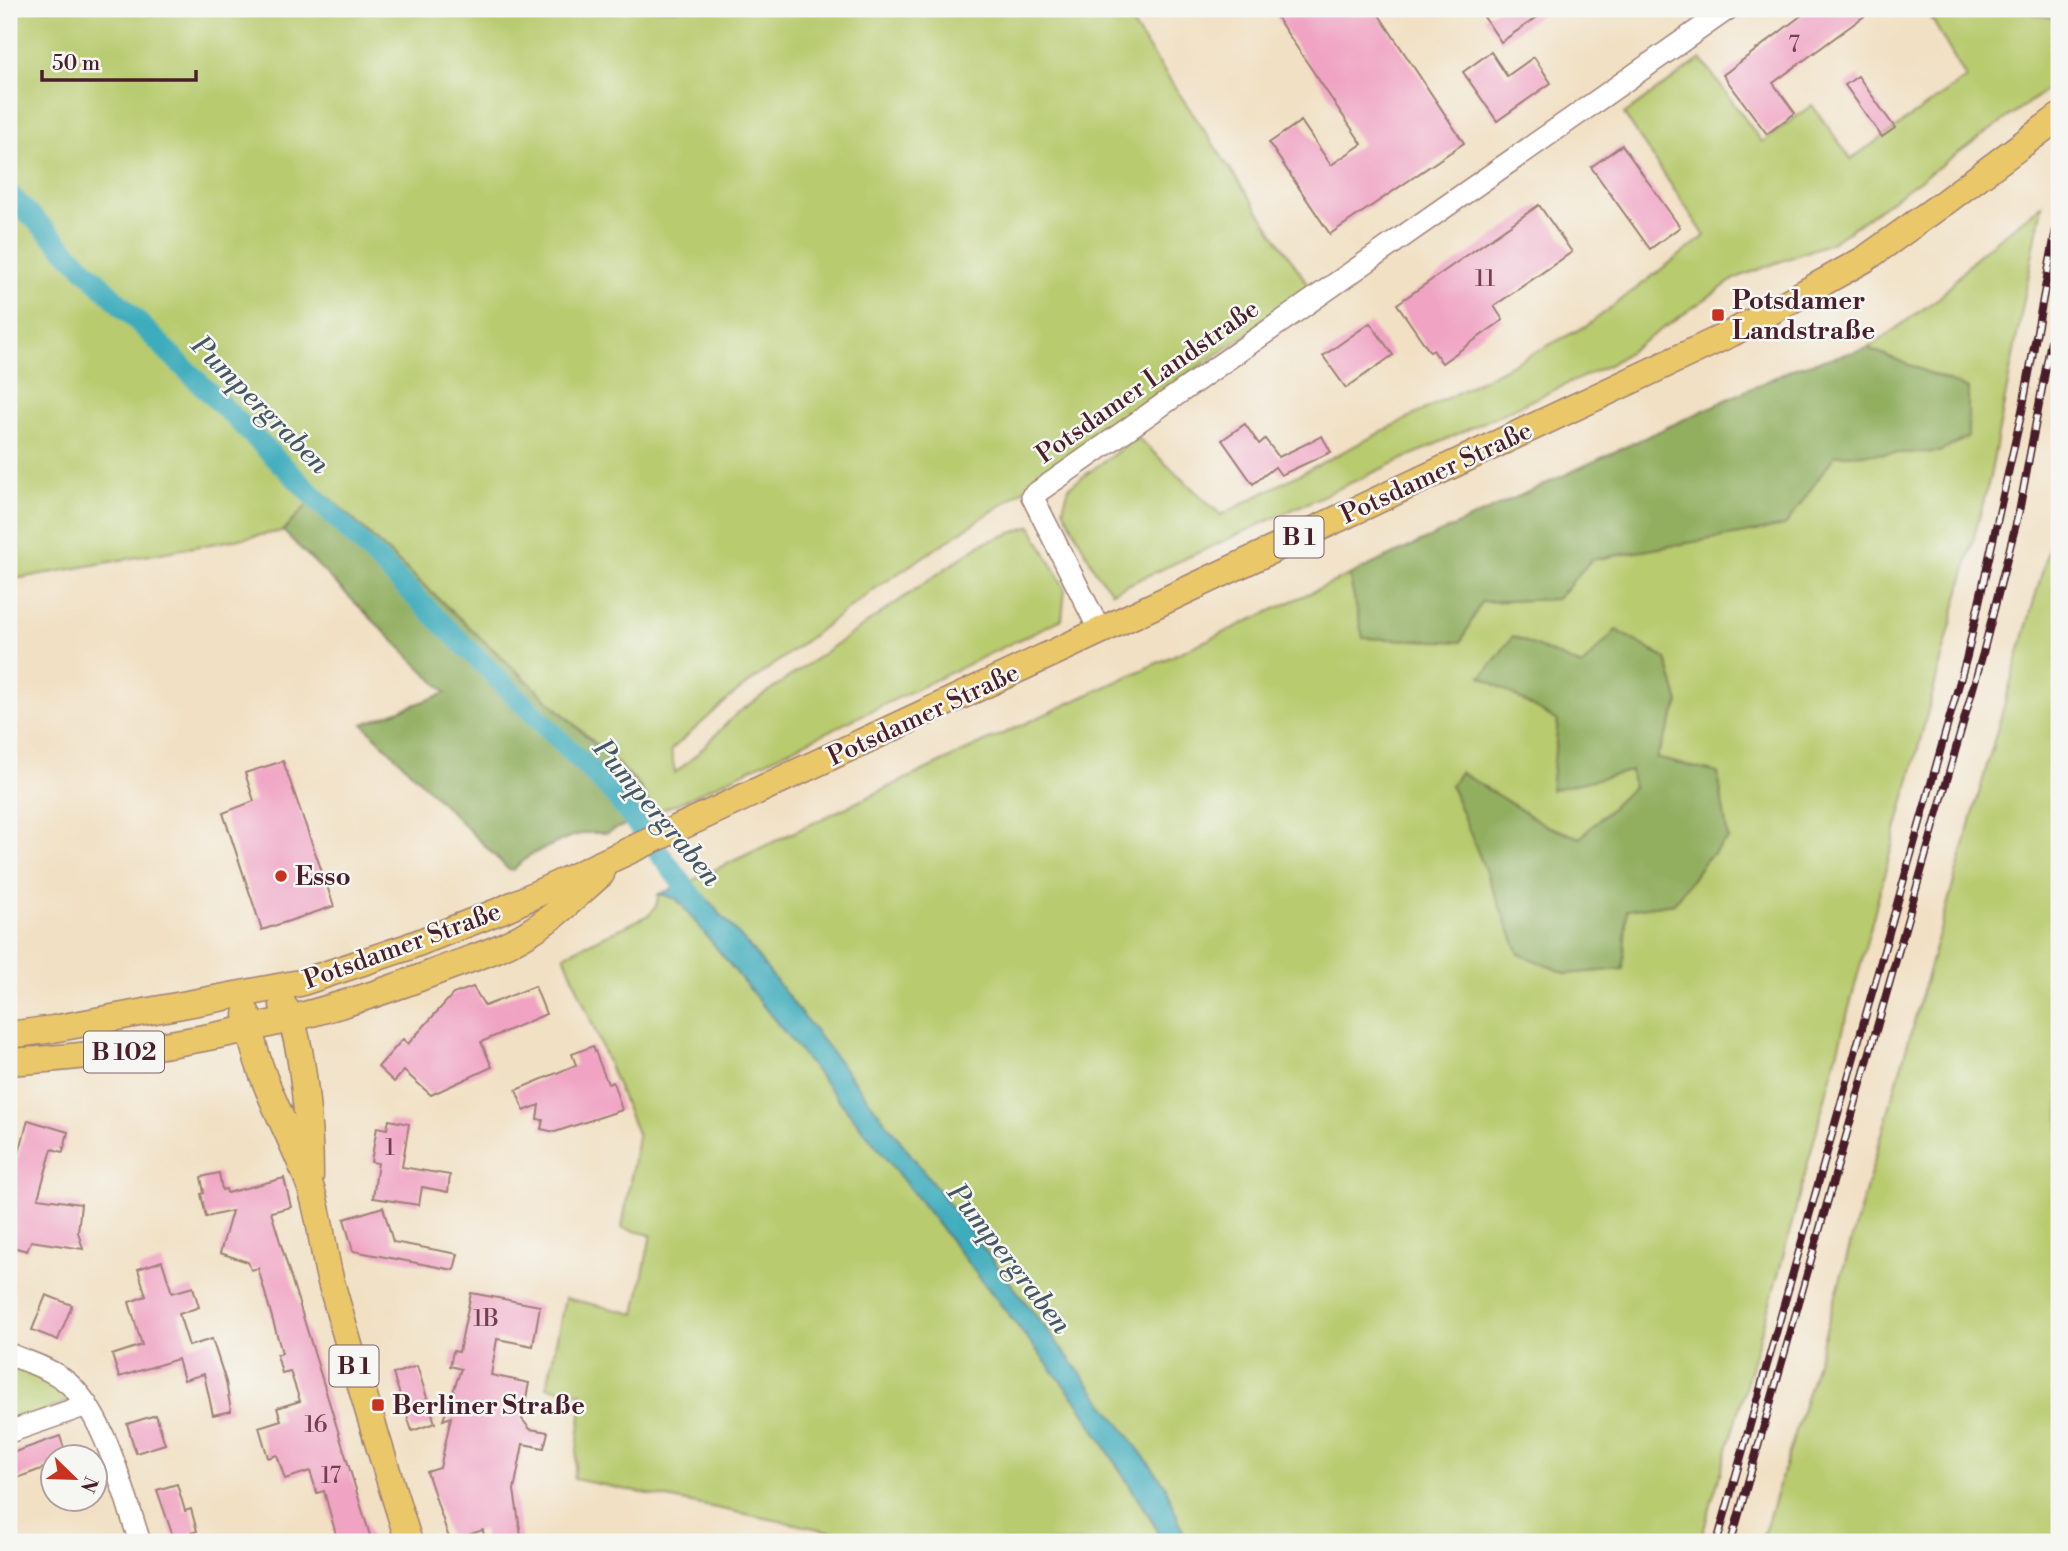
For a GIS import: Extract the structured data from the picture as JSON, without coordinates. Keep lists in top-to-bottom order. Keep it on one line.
{"streets":{"main road":["Potsdamer Straße","B 1","B 102"],"street":["Potsdamer Landstraße"]},"crossings":[["Potsdamer Landstraße","Potsdamer Straße"],["Potsdamer Straße","B 1"],["Potsdamer Straße","B 102"],["B 1","B 102"]],"water":["Pumpergraben"],"places":{"transit":["Potsdamer Landstraße","Berliner Straße"],"other":["Esso"]},"house_numbers":["7","11","1","1B","16","17"],"scale_bar":"50 m","north":"bottom right"}
